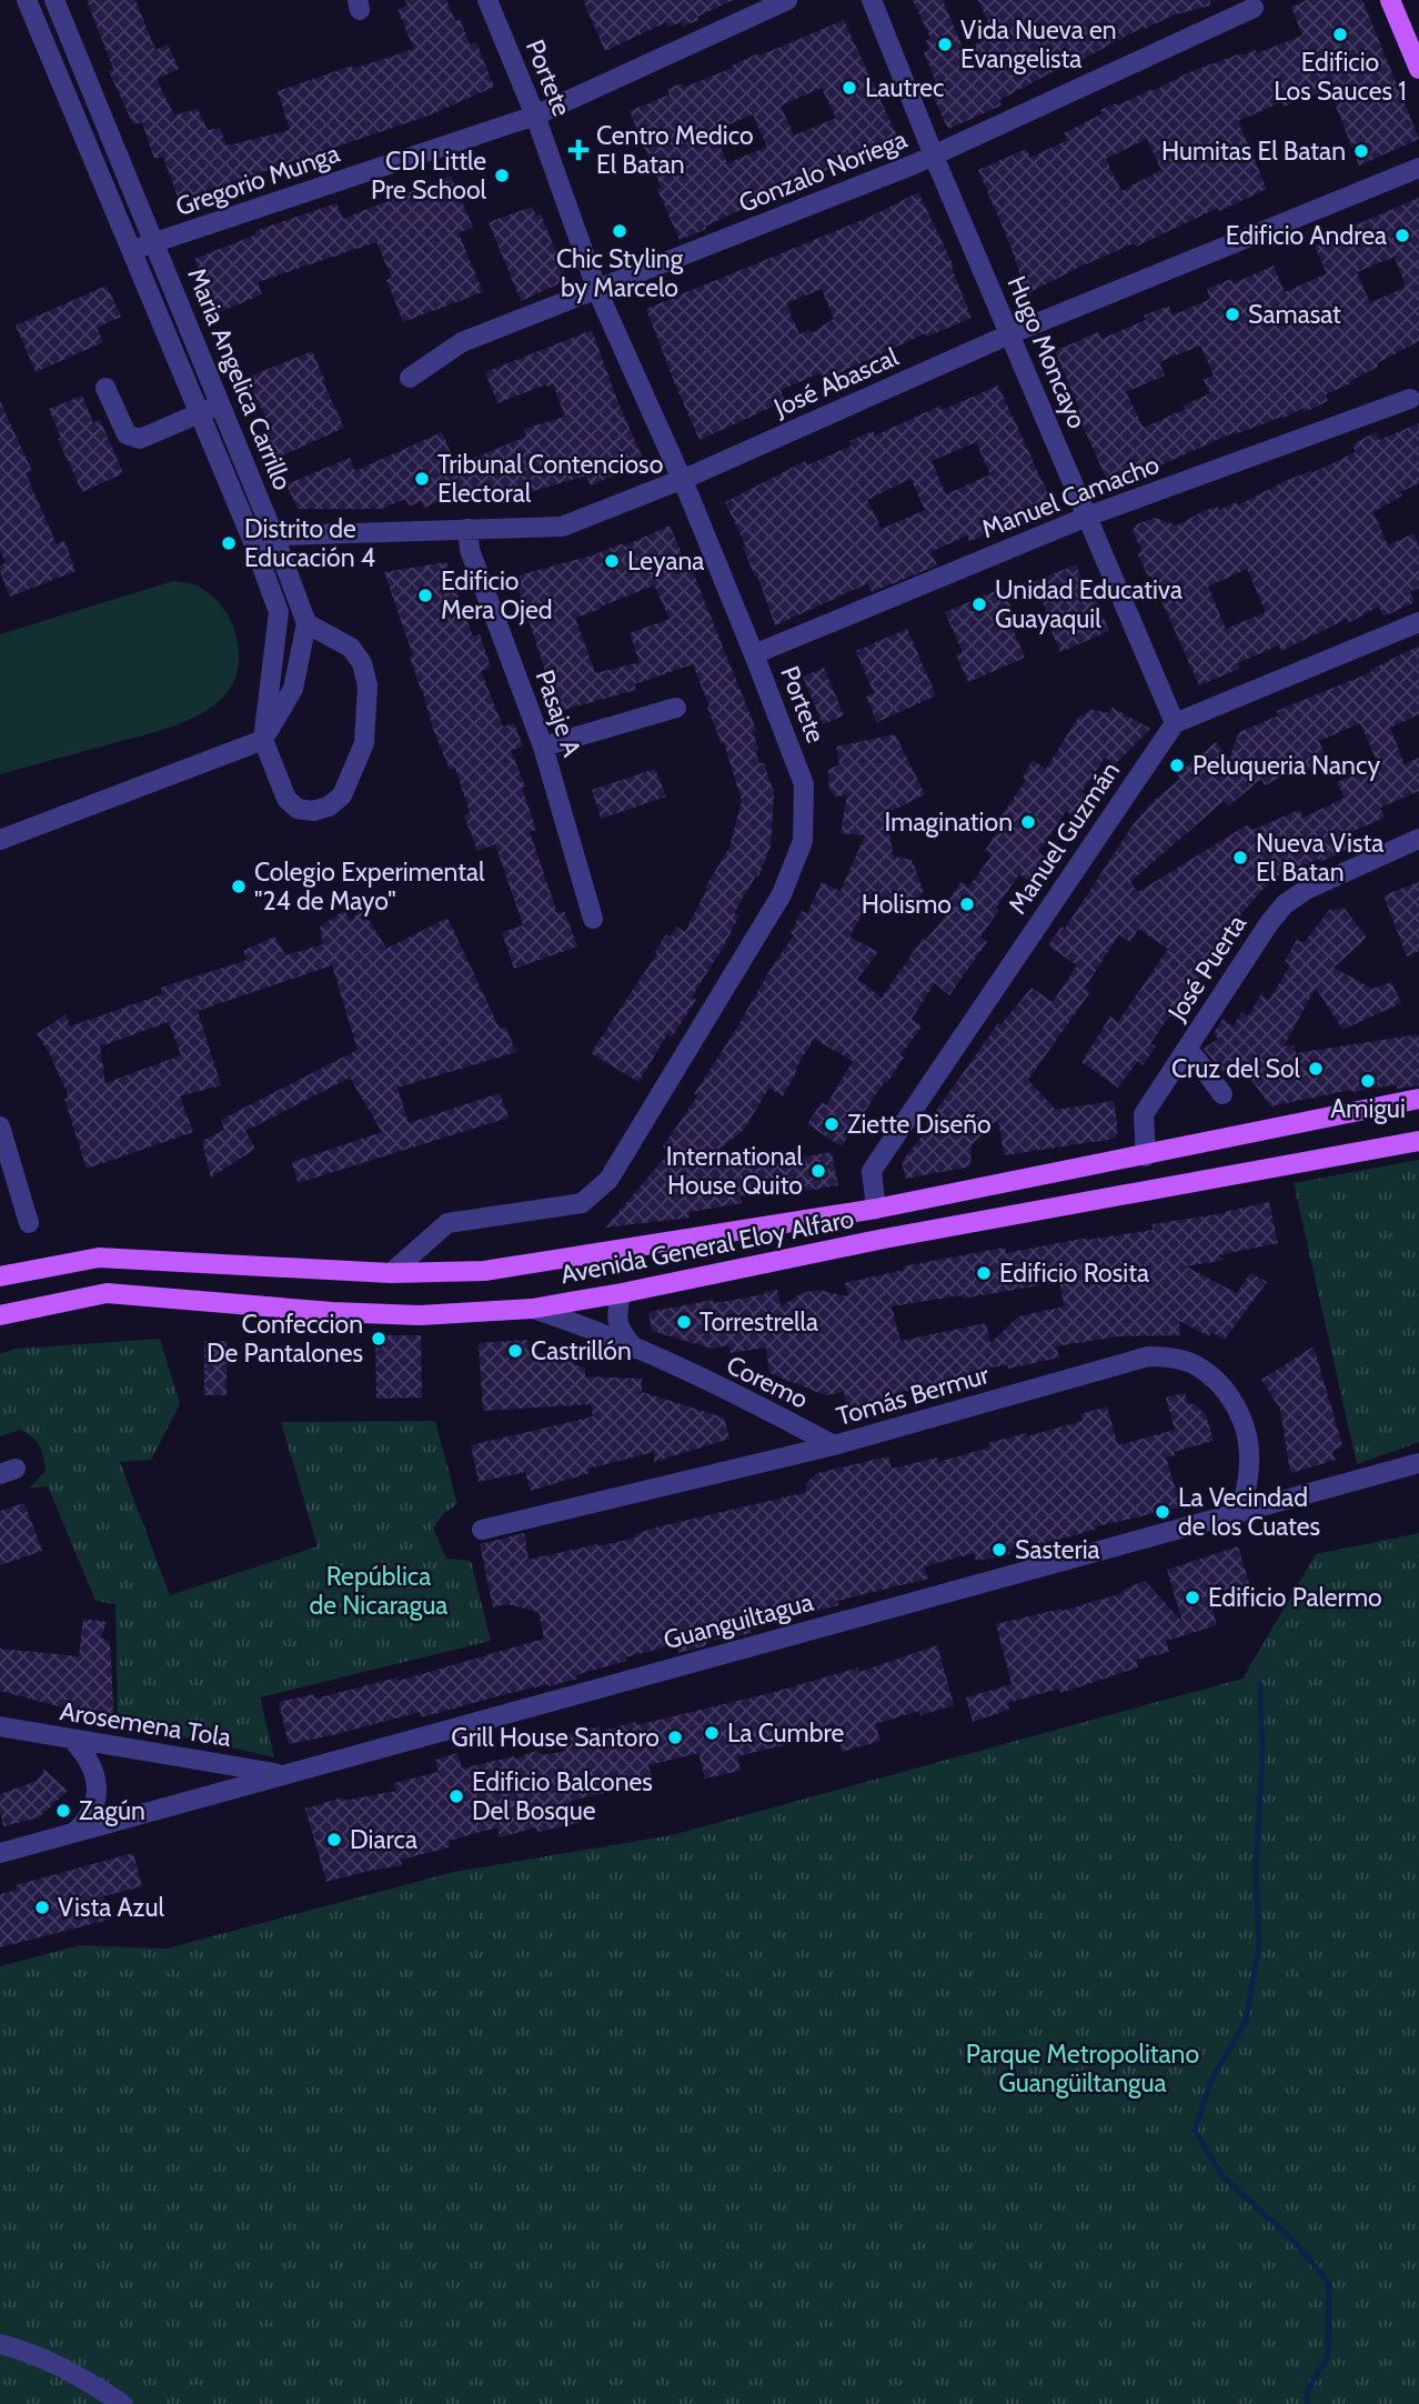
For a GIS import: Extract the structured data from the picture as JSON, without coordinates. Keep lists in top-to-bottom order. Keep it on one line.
{"streets":{"main road":["Avenida General Eloy Alfaro"],"street":["Portete","Gonzalo Noriega","Gregorio Munga","Hugo Moncayo","Maria Angelica Carrillo","José Abascal","Manuel Camacho","Pasaje A","Manuel Guzmán","José Puerta","Coremo","Tomás Bermur","Guanguiltagua","Arosemena Tola"]},"crossings":[["Portete","Gonzalo Noriega"],["Portete","Gregorio Munga"],["Portete","José Abascal"],["Portete","Manuel Camacho"],["Portete","Avenida General Eloy Alfaro"],["Gonzalo Noriega","Hugo Moncayo"],["Gregorio Munga","Maria Angelica Carrillo"],["Hugo Moncayo","José Abascal"],["Hugo Moncayo","Manuel Camacho"],["Hugo Moncayo","Manuel Guzmán"],["Maria Angelica Carrillo","José Abascal"],["José Abascal","Pasaje A"],["Manuel Guzmán","Avenida General Eloy Alfaro"],["José Puerta","Avenida General Eloy Alfaro"],["Avenida General Eloy Alfaro","Coremo"],["Coremo","Tomás Bermur"],["Tomás Bermur","Guanguiltagua"],["Guanguiltagua","Arosemena Tola"]],"parks":["República de Nicaragua","Parque Metropolitano Guangüiltangua"],"places":{"other":["Edificio Los Sauces 1","Vida Nueva en Evangelista","Lautrec","Humitas El Batan","CDI Little Pre School","Chic Styling by Marcelo","Edificio Andrea","Samasat","Tribunal Contencioso Electoral","Distrito de Educación 4","Leyana","Edificio Mera Ojed","Unidad Educativa Guayaquil","Peluqueria Nancy","Imagination","Nueva Vista El Batan","Colegio Experimental \"24 de Mayo\"","Holismo","Cruz del Sol","Amigui","Ziette Diseño","International House Quito","Edificio Rosita","Torrestrella","Confeccion De Pantalones","Castrillón","La Vecindad de los Cuates","Sasteria","Edificio Palermo","La Cumbre","Grill House Santoro","Edificio Balcones Del Bosque","Zagún","Diarca","Vista Azul"],"health":["Centro Medico El Batan"]}}
